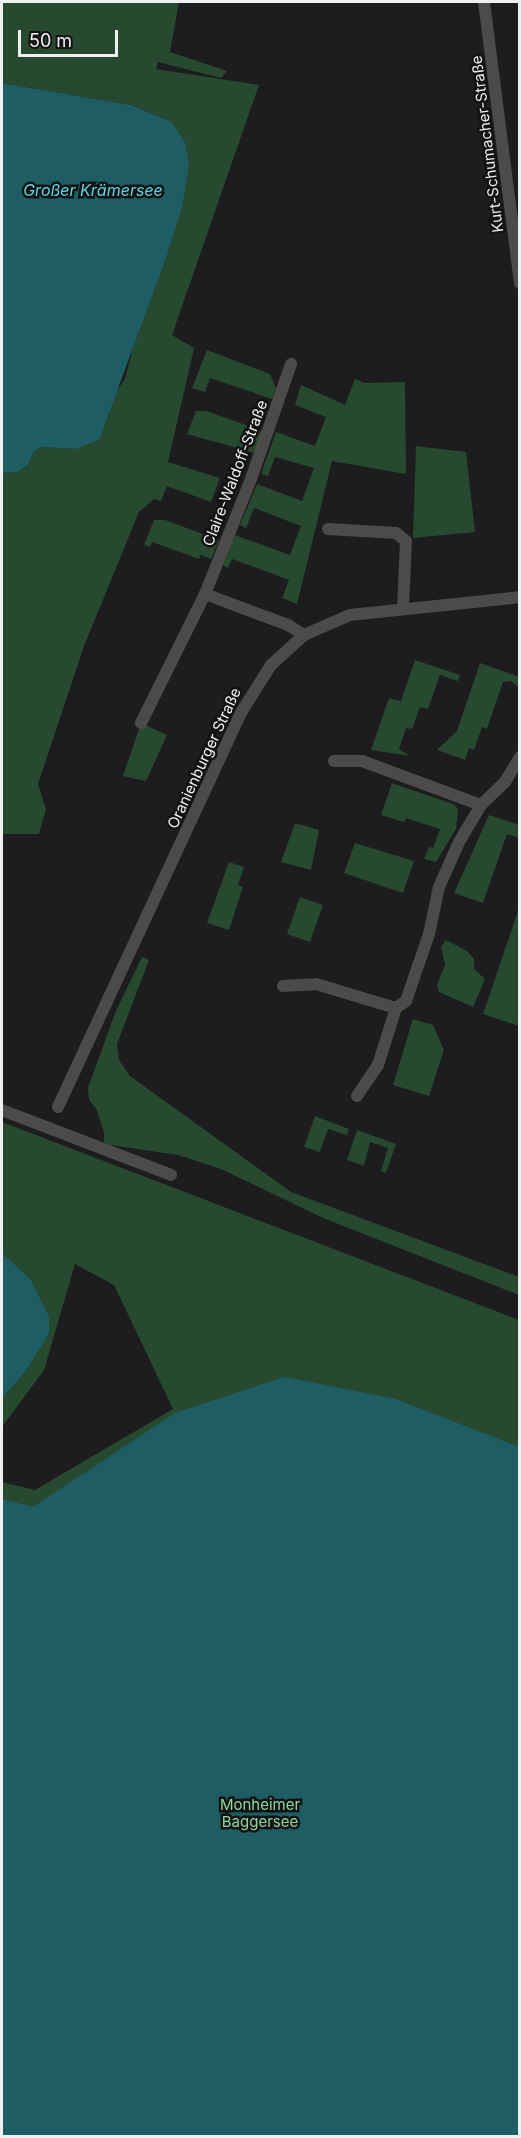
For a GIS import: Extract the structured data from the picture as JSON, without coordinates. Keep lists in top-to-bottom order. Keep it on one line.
{"streets":{"street":["Kurt-Schumacher-Straße","Claire-Waldoff-Straße","Oranienburger Straße"]},"water":["Großer Krämersee"],"parks":["Monheimer Baggersee"],"scale_bar":"50 m"}
